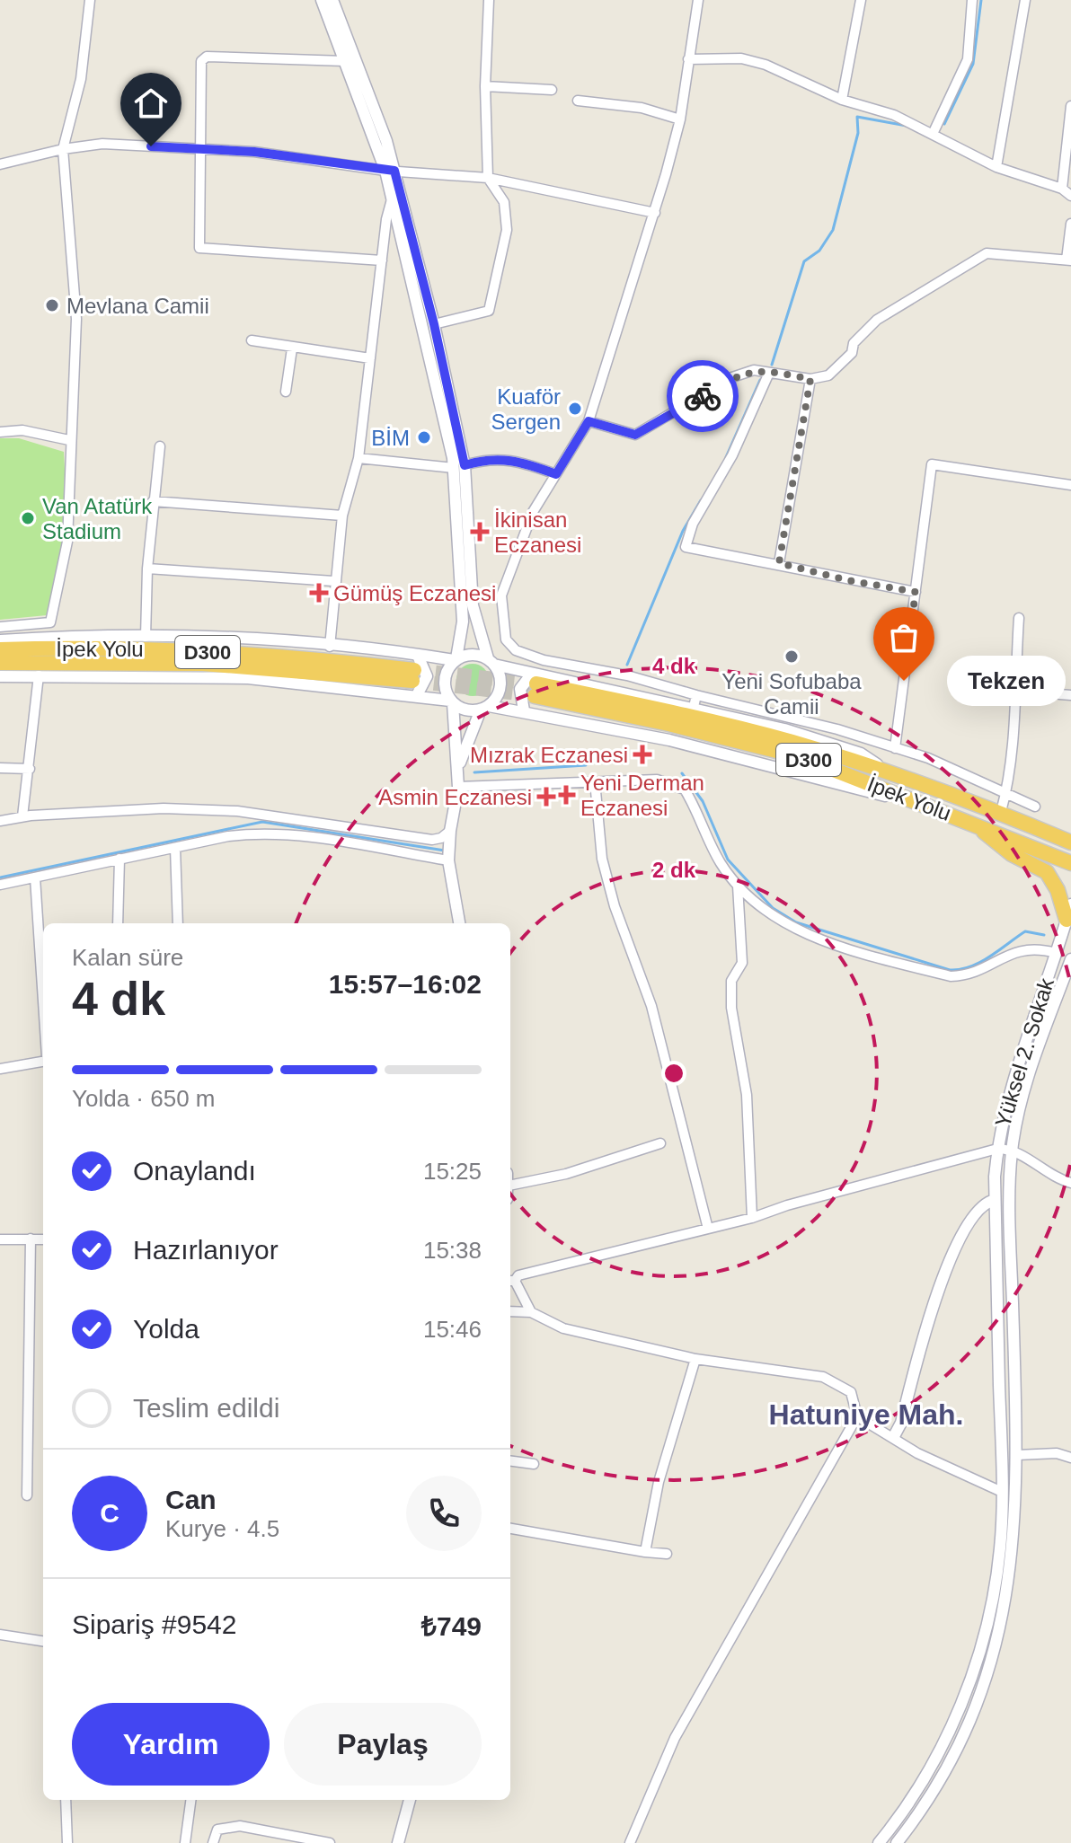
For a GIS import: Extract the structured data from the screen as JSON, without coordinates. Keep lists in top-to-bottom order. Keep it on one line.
{"streets":{"highway":["İpek Yolu","D300"],"street":["Yüksel 2. Sokak"]},"districts":["Hatuniye Mah."],"places":{"other":["Mevlana Camii","Kuaför Sergen","BİM","Van Atatürk Stadium","Yeni Sofubaba Camii","Tekzen"],"health":["İkinisan Eczanesi","Gümüş Eczanesi","Mızrak Eczanesi","Yeni Derman Eczanesi","Asmin Eczanesi"]},"page":{"bubble":"Tekzen","heading":["4 dk","Kalan süre","15:57–16:02"],"panel":["Can","Kurye · 4.5","Sipariş #9542","₺749"],"bar":"Yolda · 650 m","list":[["Onaylandı","15:25"],["Hazırlanıyor","15:38"],["Yolda","15:46"],"Teslim edildi"],"round":"C","buttons":["Yardım","Paylaş"]},"rings":["4 dk","2 dk"]}
